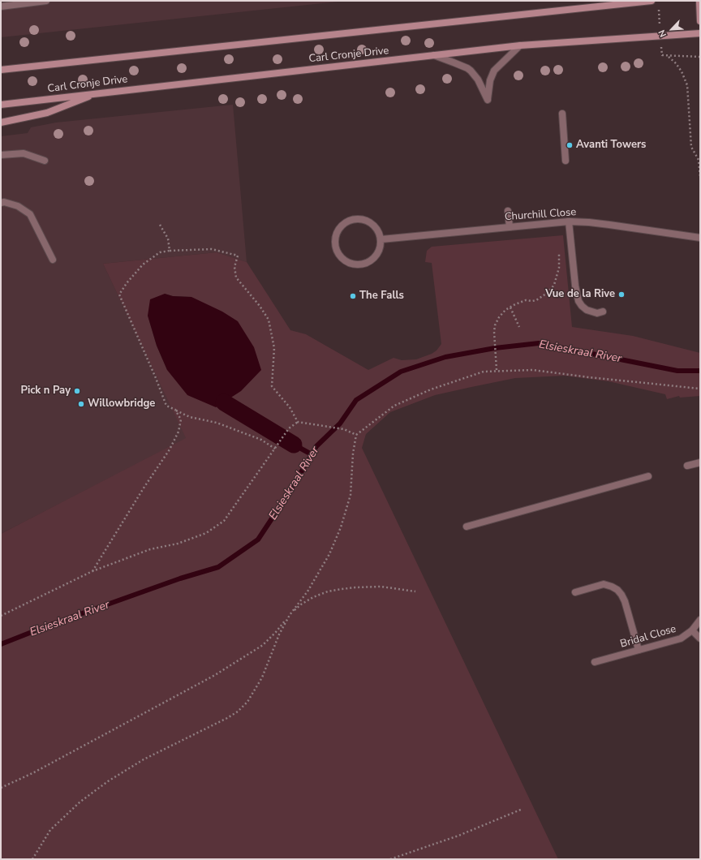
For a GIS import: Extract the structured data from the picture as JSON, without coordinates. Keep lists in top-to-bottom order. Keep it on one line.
{"streets":{"main road":["Carl Cronje Drive"],"street":["Churchill Close","Bridal Close"]},"water":["Elsieskraal River"],"places":["Avanti Towers","Vue de la Rive","The Falls","Pick n Pay","Willowbridge"],"north":"bottom left"}
